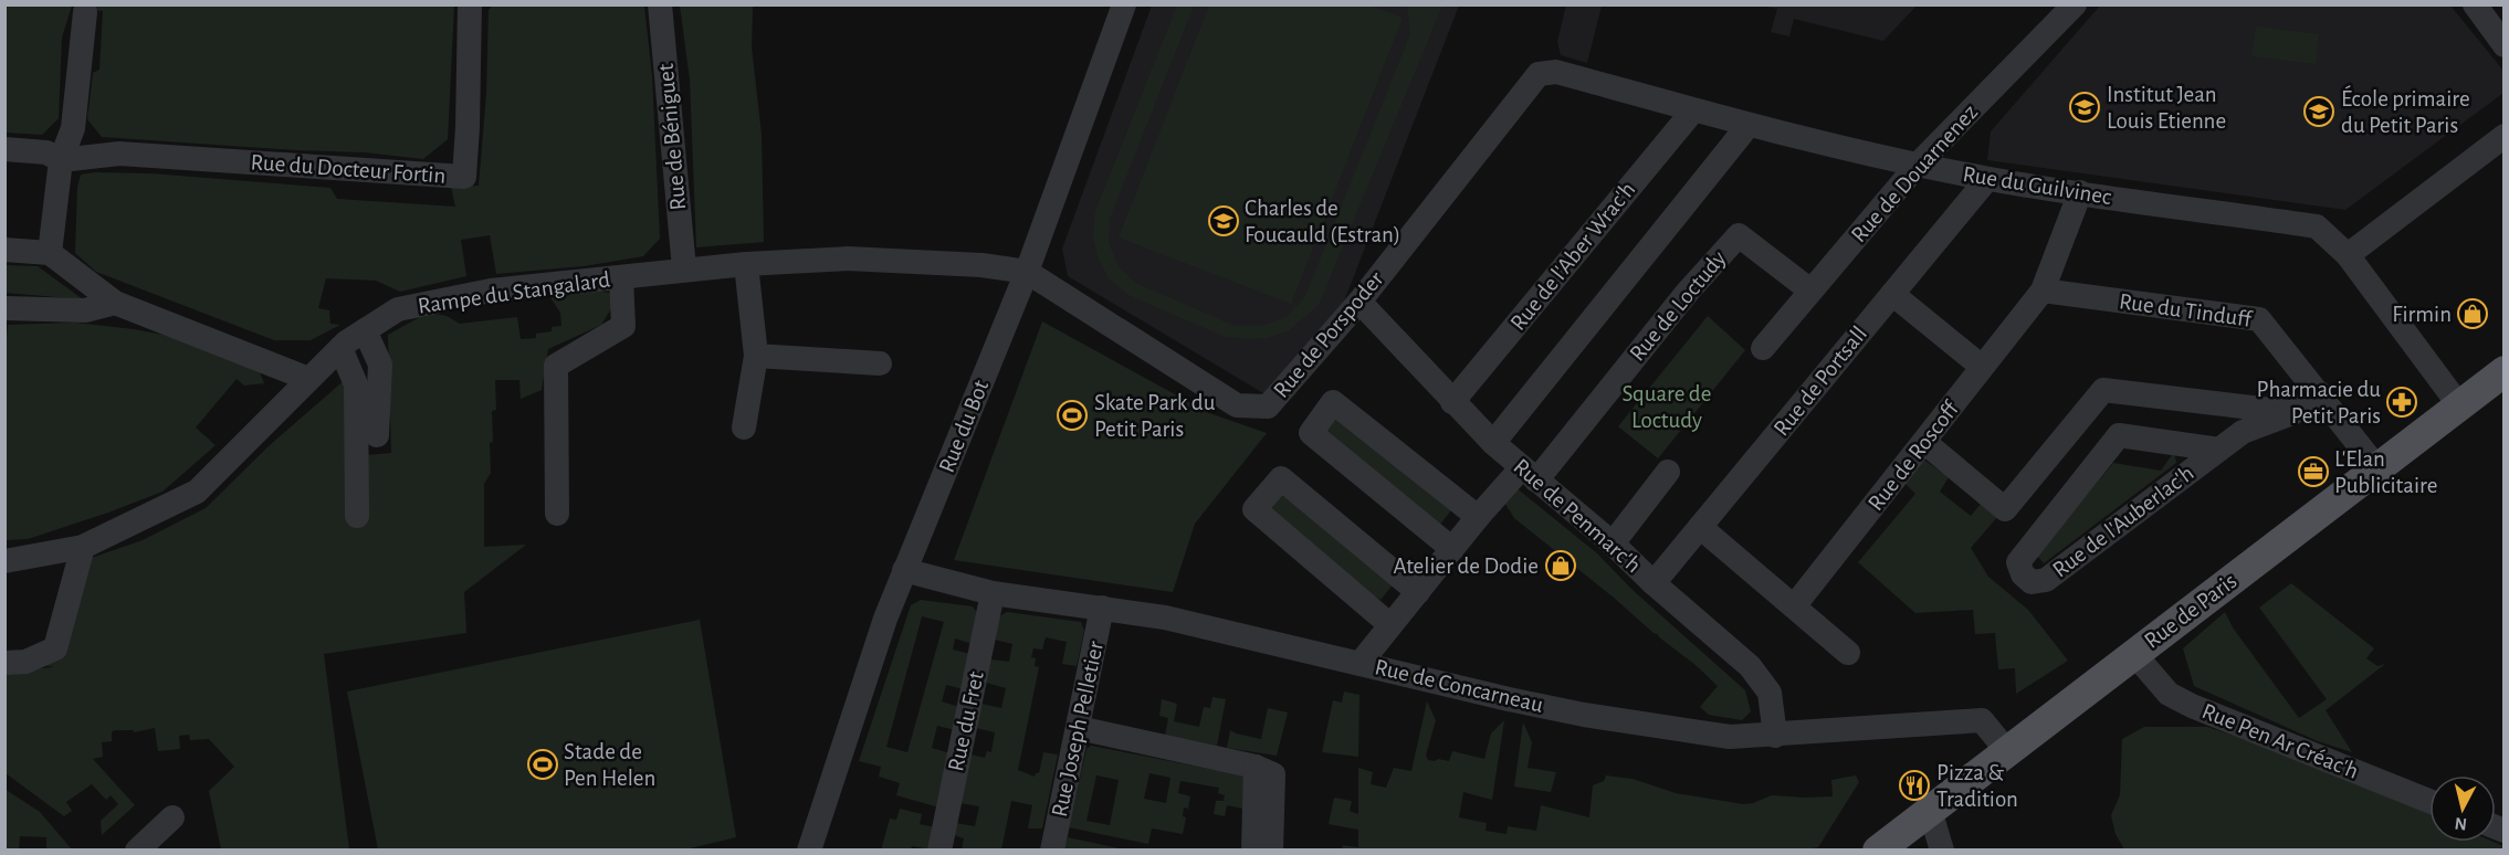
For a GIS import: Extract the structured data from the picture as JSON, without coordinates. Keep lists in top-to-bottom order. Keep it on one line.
{"streets":{"main road":["Rue de Paris"],"street":["Rue de Béniguet","Rue du Docteur Fortin","Rue de Douarnenez","Rue du Guilvinec","Rue de l'Aber Wrac'h","Rampe du Stangalard","Rue de Loctudy","Rue du Tinduff","Rue de Porspoder","Rue de Portsall","Rue du Bot","Rue de Roscoff","Rue de Penmarc'h","Rue de l'Auberlac'h","Rue de Concarneau","Rue du Fret","Rue Joseph Pelletier","Rue Pen Ar Créac'h"]},"crossings":[["Rue de Béniguet","Rampe du Stangalard"],["Rue de Douarnenez","Rue du Guilvinec"],["Rue de Douarnenez","Rue de Loctudy"],["Rue du Guilvinec","Rue de l'Aber Wrac'h"],["Rue du Guilvinec","Rue de Porspoder"],["Rue du Guilvinec","Rue de Portsall"],["Rue du Guilvinec","Rue de Roscoff"],["Rue du Guilvinec","Rue de Paris"],["Rue de l'Aber Wrac'h","Rue de Penmarc'h"],["Rampe du Stangalard","Rue de Porspoder"],["Rampe du Stangalard","Rue du Bot"],["Rue de Loctudy","Rue de Penmarc'h"],["Rue de Loctudy","Rue de Concarneau"],["Rue du Tinduff","Rue de Roscoff"],["Rue du Tinduff","Rue de l'Auberlac'h"],["Rue du Tinduff","Rue de Paris"],["Rue de Porspoder","Rue du Bot"],["Rue de Porspoder","Rue de Penmarc'h"],["Rue de Portsall","Rue de Penmarc'h"],["Rue du Bot","Rue de Concarneau"],["Rue de Penmarc'h","Rue de Concarneau"],["Rue de Paris","Rue de Concarneau"],["Rue de Paris","Rue Pen Ar Créac'h"],["Rue de Concarneau","Rue du Fret"],["Rue de Concarneau","Rue Joseph Pelletier"]],"parks":["Square de Loctudy"],"places":{"school or university":["Institut Jean Louis Etienne","École primaire du Petit Paris","Charles de Foucauld (Estran)"],"shop":["Firmin","Atelier de Dodie"],"pharmacy":["Pharmacie du Petit Paris"],"sports":["Skate Park du Petit Paris","Stade de Pen Helen"],"office":["L'Elan Publicitaire"],"restaurant":["Pizza & Tradition"]},"north":"bottom"}
